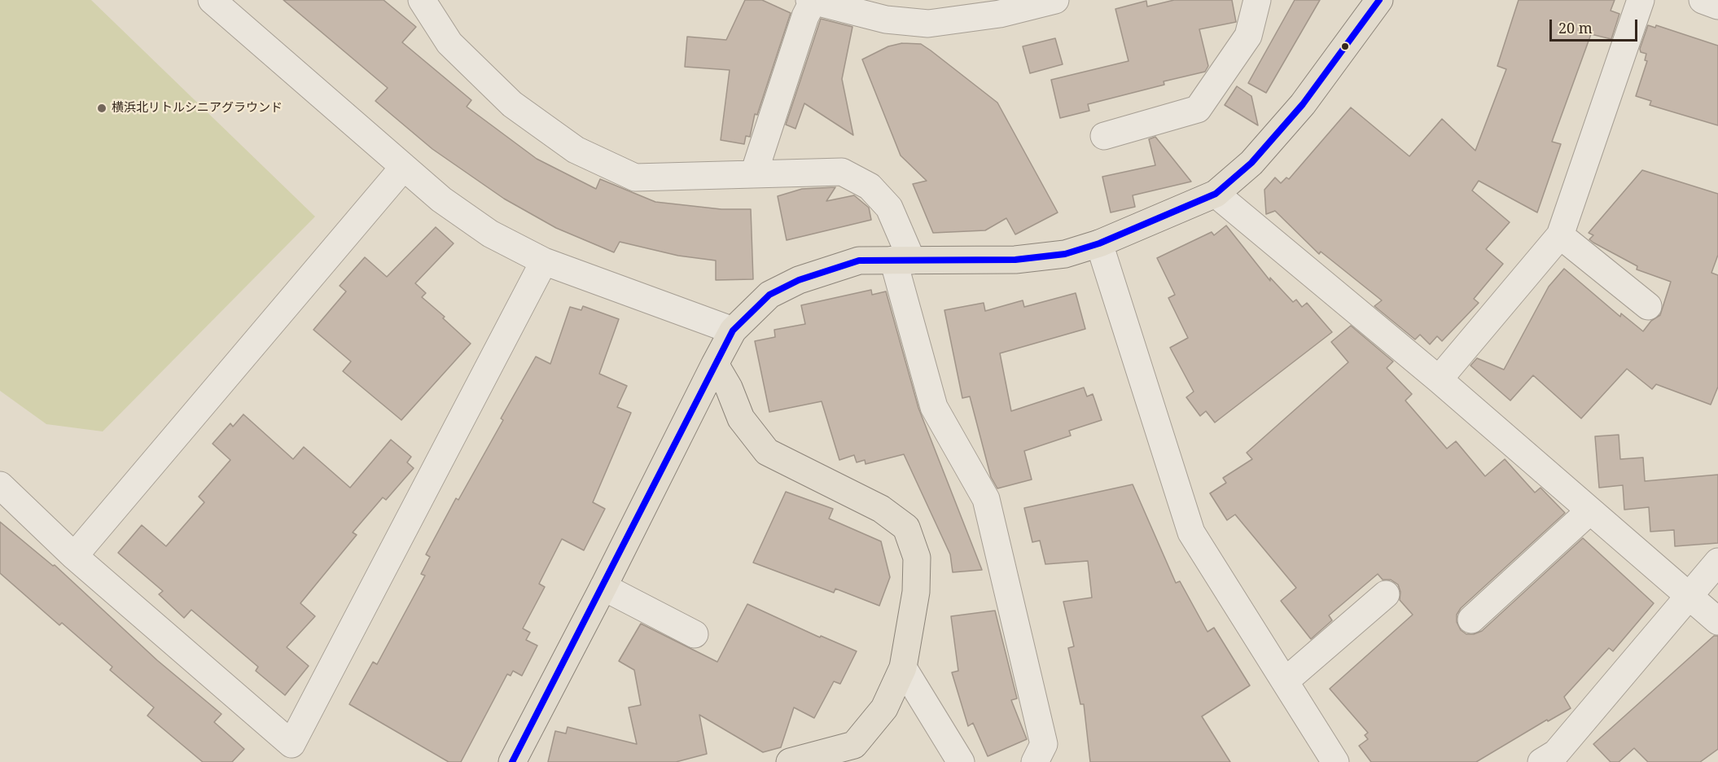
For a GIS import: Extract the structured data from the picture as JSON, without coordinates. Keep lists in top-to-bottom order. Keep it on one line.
{"places":["横浜北リトルシニアグラウンド"],"scale_bar":"20 m"}
